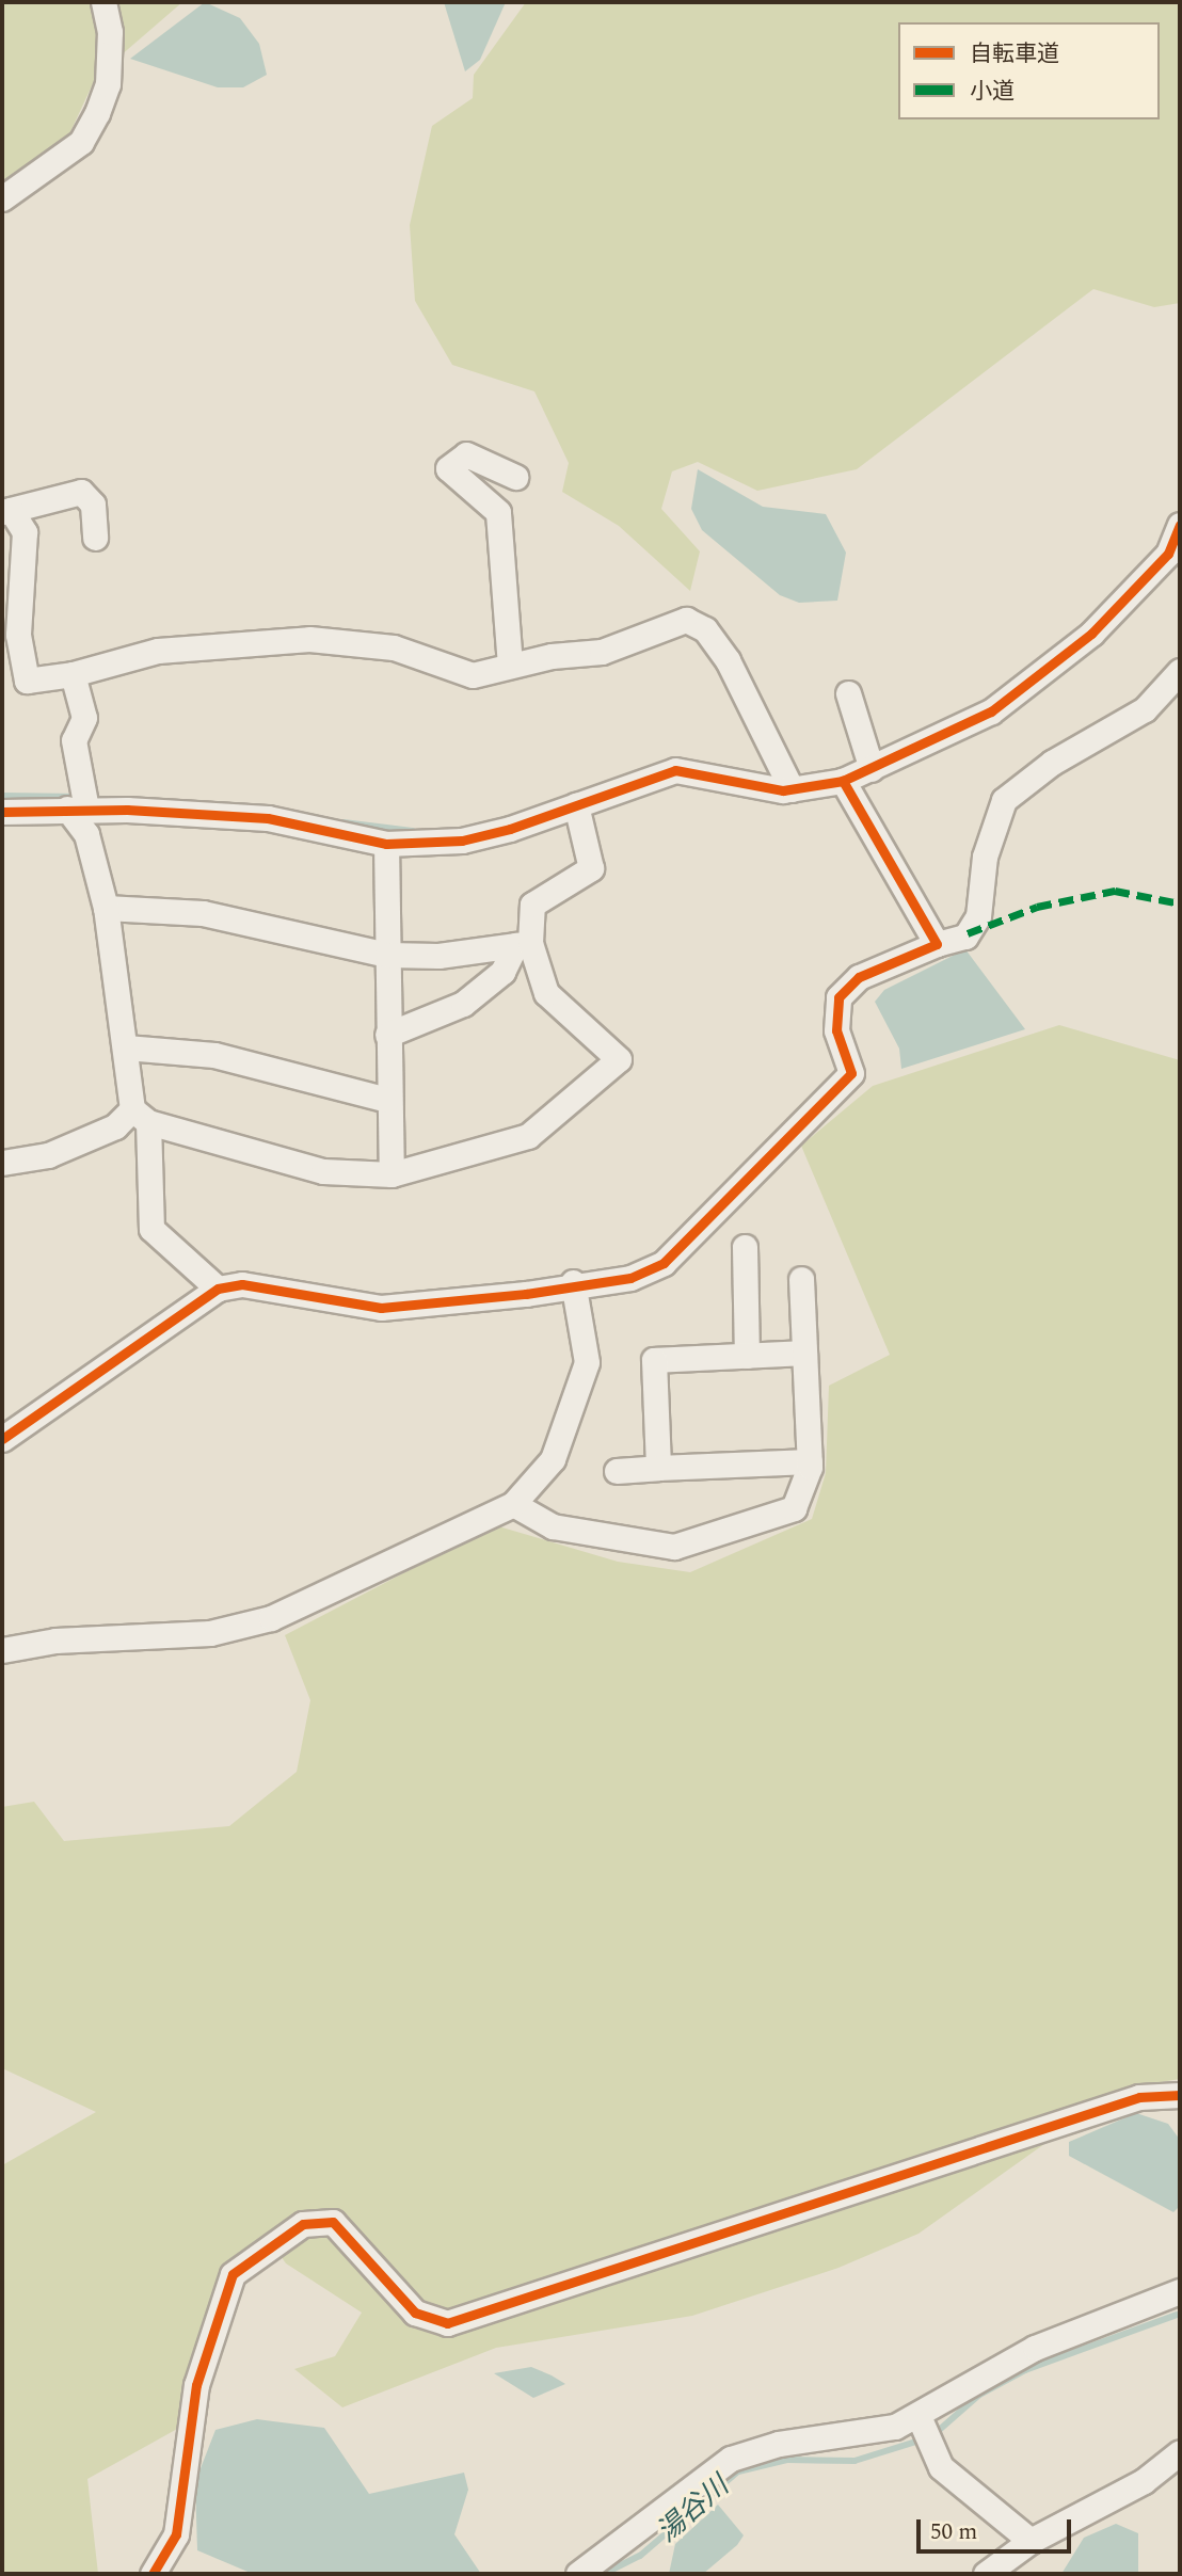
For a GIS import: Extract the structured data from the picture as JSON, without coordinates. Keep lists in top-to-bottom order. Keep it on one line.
{"water":["湯谷川"],"legend":["自転車道","小道"],"scale_bar":"50 m"}
